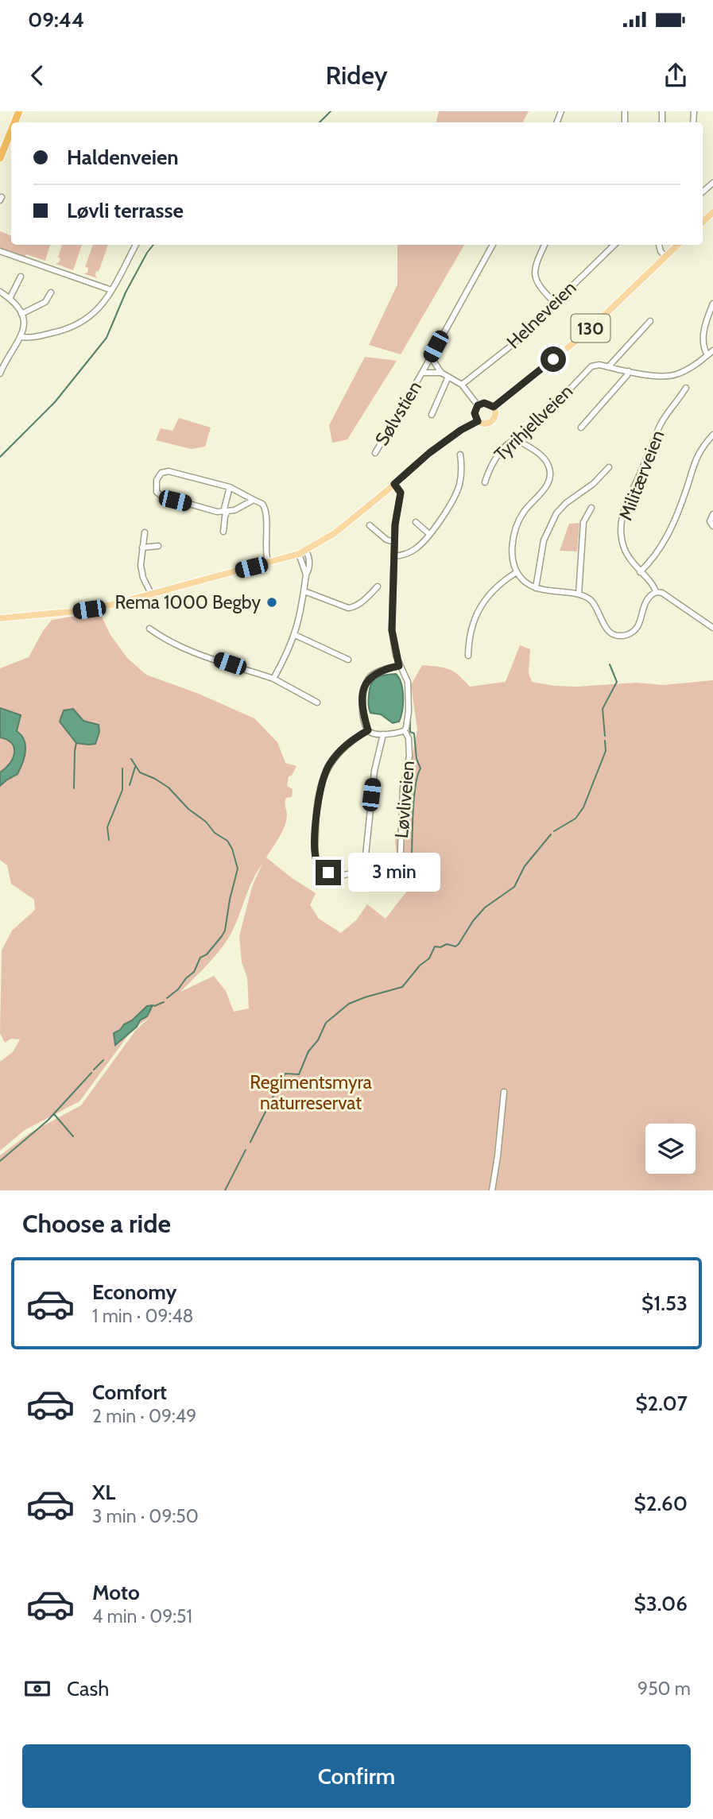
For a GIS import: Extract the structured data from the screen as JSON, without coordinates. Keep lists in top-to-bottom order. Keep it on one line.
{"streets":{"main road":["130"],"street":["Helneveien","Sølvstien","Tyrihjellveien","Militærveien","Løvliveien"]},"crossings":[["Helneveien","Sølvstien"],["130","Sølvstien"]],"parks":["Regimentsmyra naturreservat"],"places":["Rema 1000 Begby"],"page":{"status":"09:44","header":"Ridey","banner":["Haldenveien","Løvli terrasse"],"bubble":"3 min","heading":"Choose a ride","list":[{"name":"Economy","note":"1 min · 09:48","value":"$1.53"},{"name":"Comfort","note":"2 min · 09:49","value":"$2.07"},{"name":"XL","note":"3 min · 09:50","value":"$2.60"},{"name":"Moto","note":"4 min · 09:51","value":"$3.06"}],"pay":["Cash","950 m"],"buttons":"Confirm"}}
